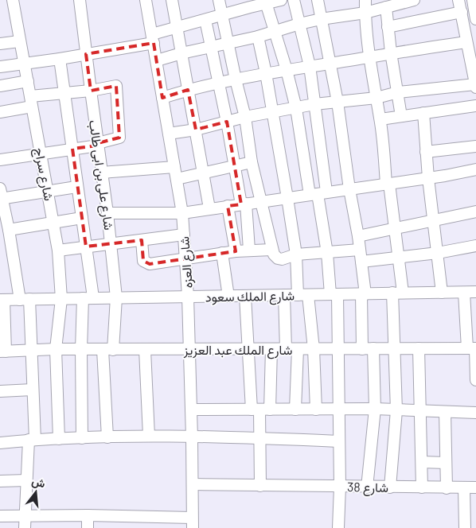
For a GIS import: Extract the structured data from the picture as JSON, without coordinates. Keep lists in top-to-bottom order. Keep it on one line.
{"streets":{"street":["شارع سراج","شارع على بن ابى طالب","شارع العزه","شارع الملك سعود","شارع الملك عبد العزيز","شارع 38"]},"crossings":[["شارع سراج","شارع الملك سعود"],["شارع سراج","شارع الملك عبد العزيز"],["شارع على بن ابى طالب","شارع الملك سعود"],["شارع على بن ابى طالب","شارع الملك عبد العزيز"],["شارع العزه","شارع الملك سعود"],["شارع العزه","شارع الملك عبد العزيز"],["شارع العزه","شارع 38"]],"north":"top"}
